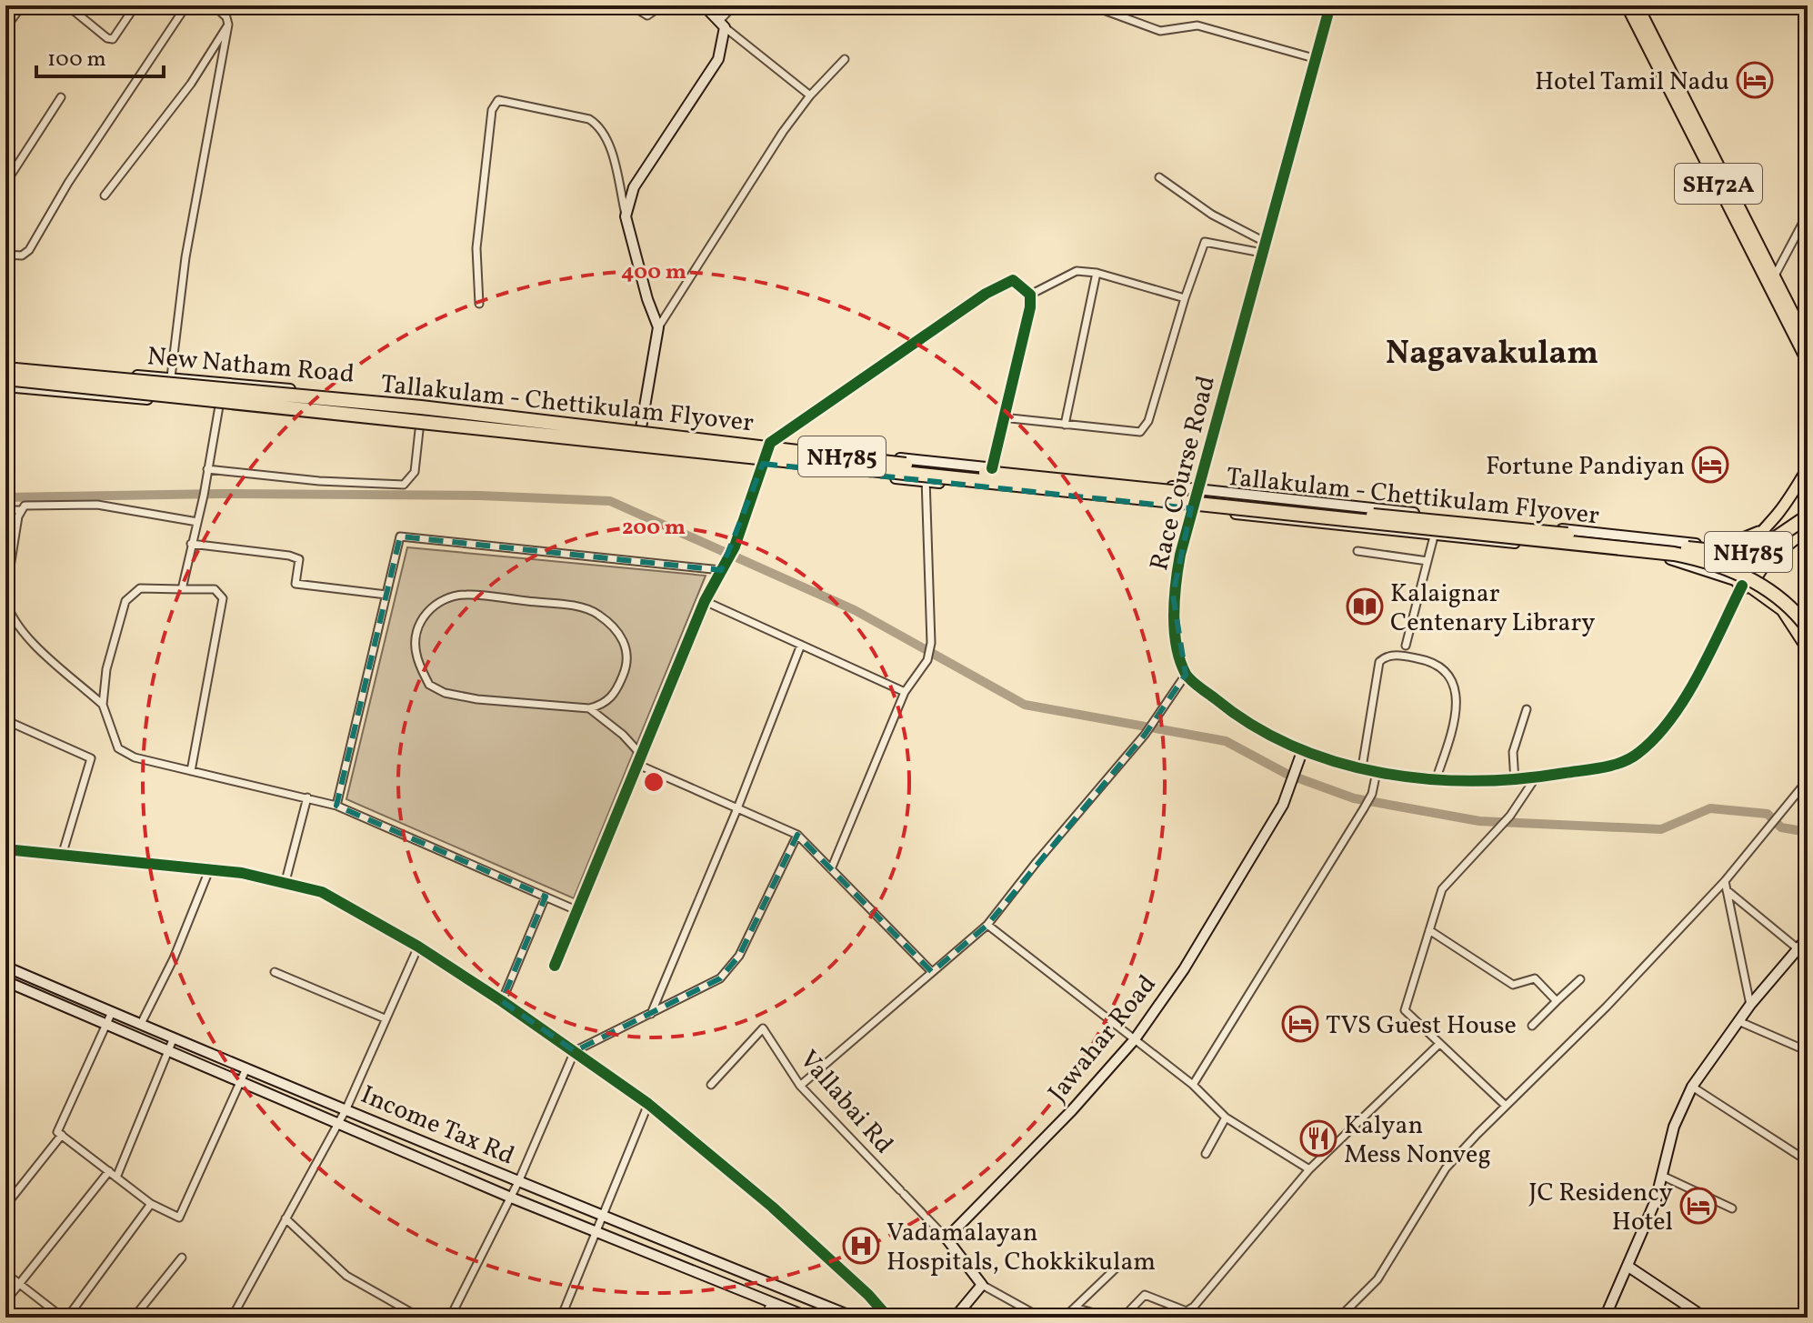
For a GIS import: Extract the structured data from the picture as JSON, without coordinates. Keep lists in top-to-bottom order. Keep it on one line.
{"streets":{"highway":["Tallakulam - Chettikulam Flyover","NH785"],"main road":["SH72A","New Natham Road","Race Course Road","Jawahar Road","Income Tax Rd"],"street":["Vallabai Rd"]},"crossings":[["New Natham Road","Race Course Road"],["Jawahar Road","Vallabai Rd"]],"districts":["Nagavakulam"],"places":{"hotel":["Hotel Tamil Nadu","Fortune Pandiyan","TVS Guest House","JC Residency Hotel"],"library":["Kalaignar Centenary Library"],"restaurant":["Kalyan Mess Nonveg"],"hospital":["Vadamalayan Hospitals, Chokkikulam"]},"scale_bar":"100 m","rings":["400 m","200 m"]}
